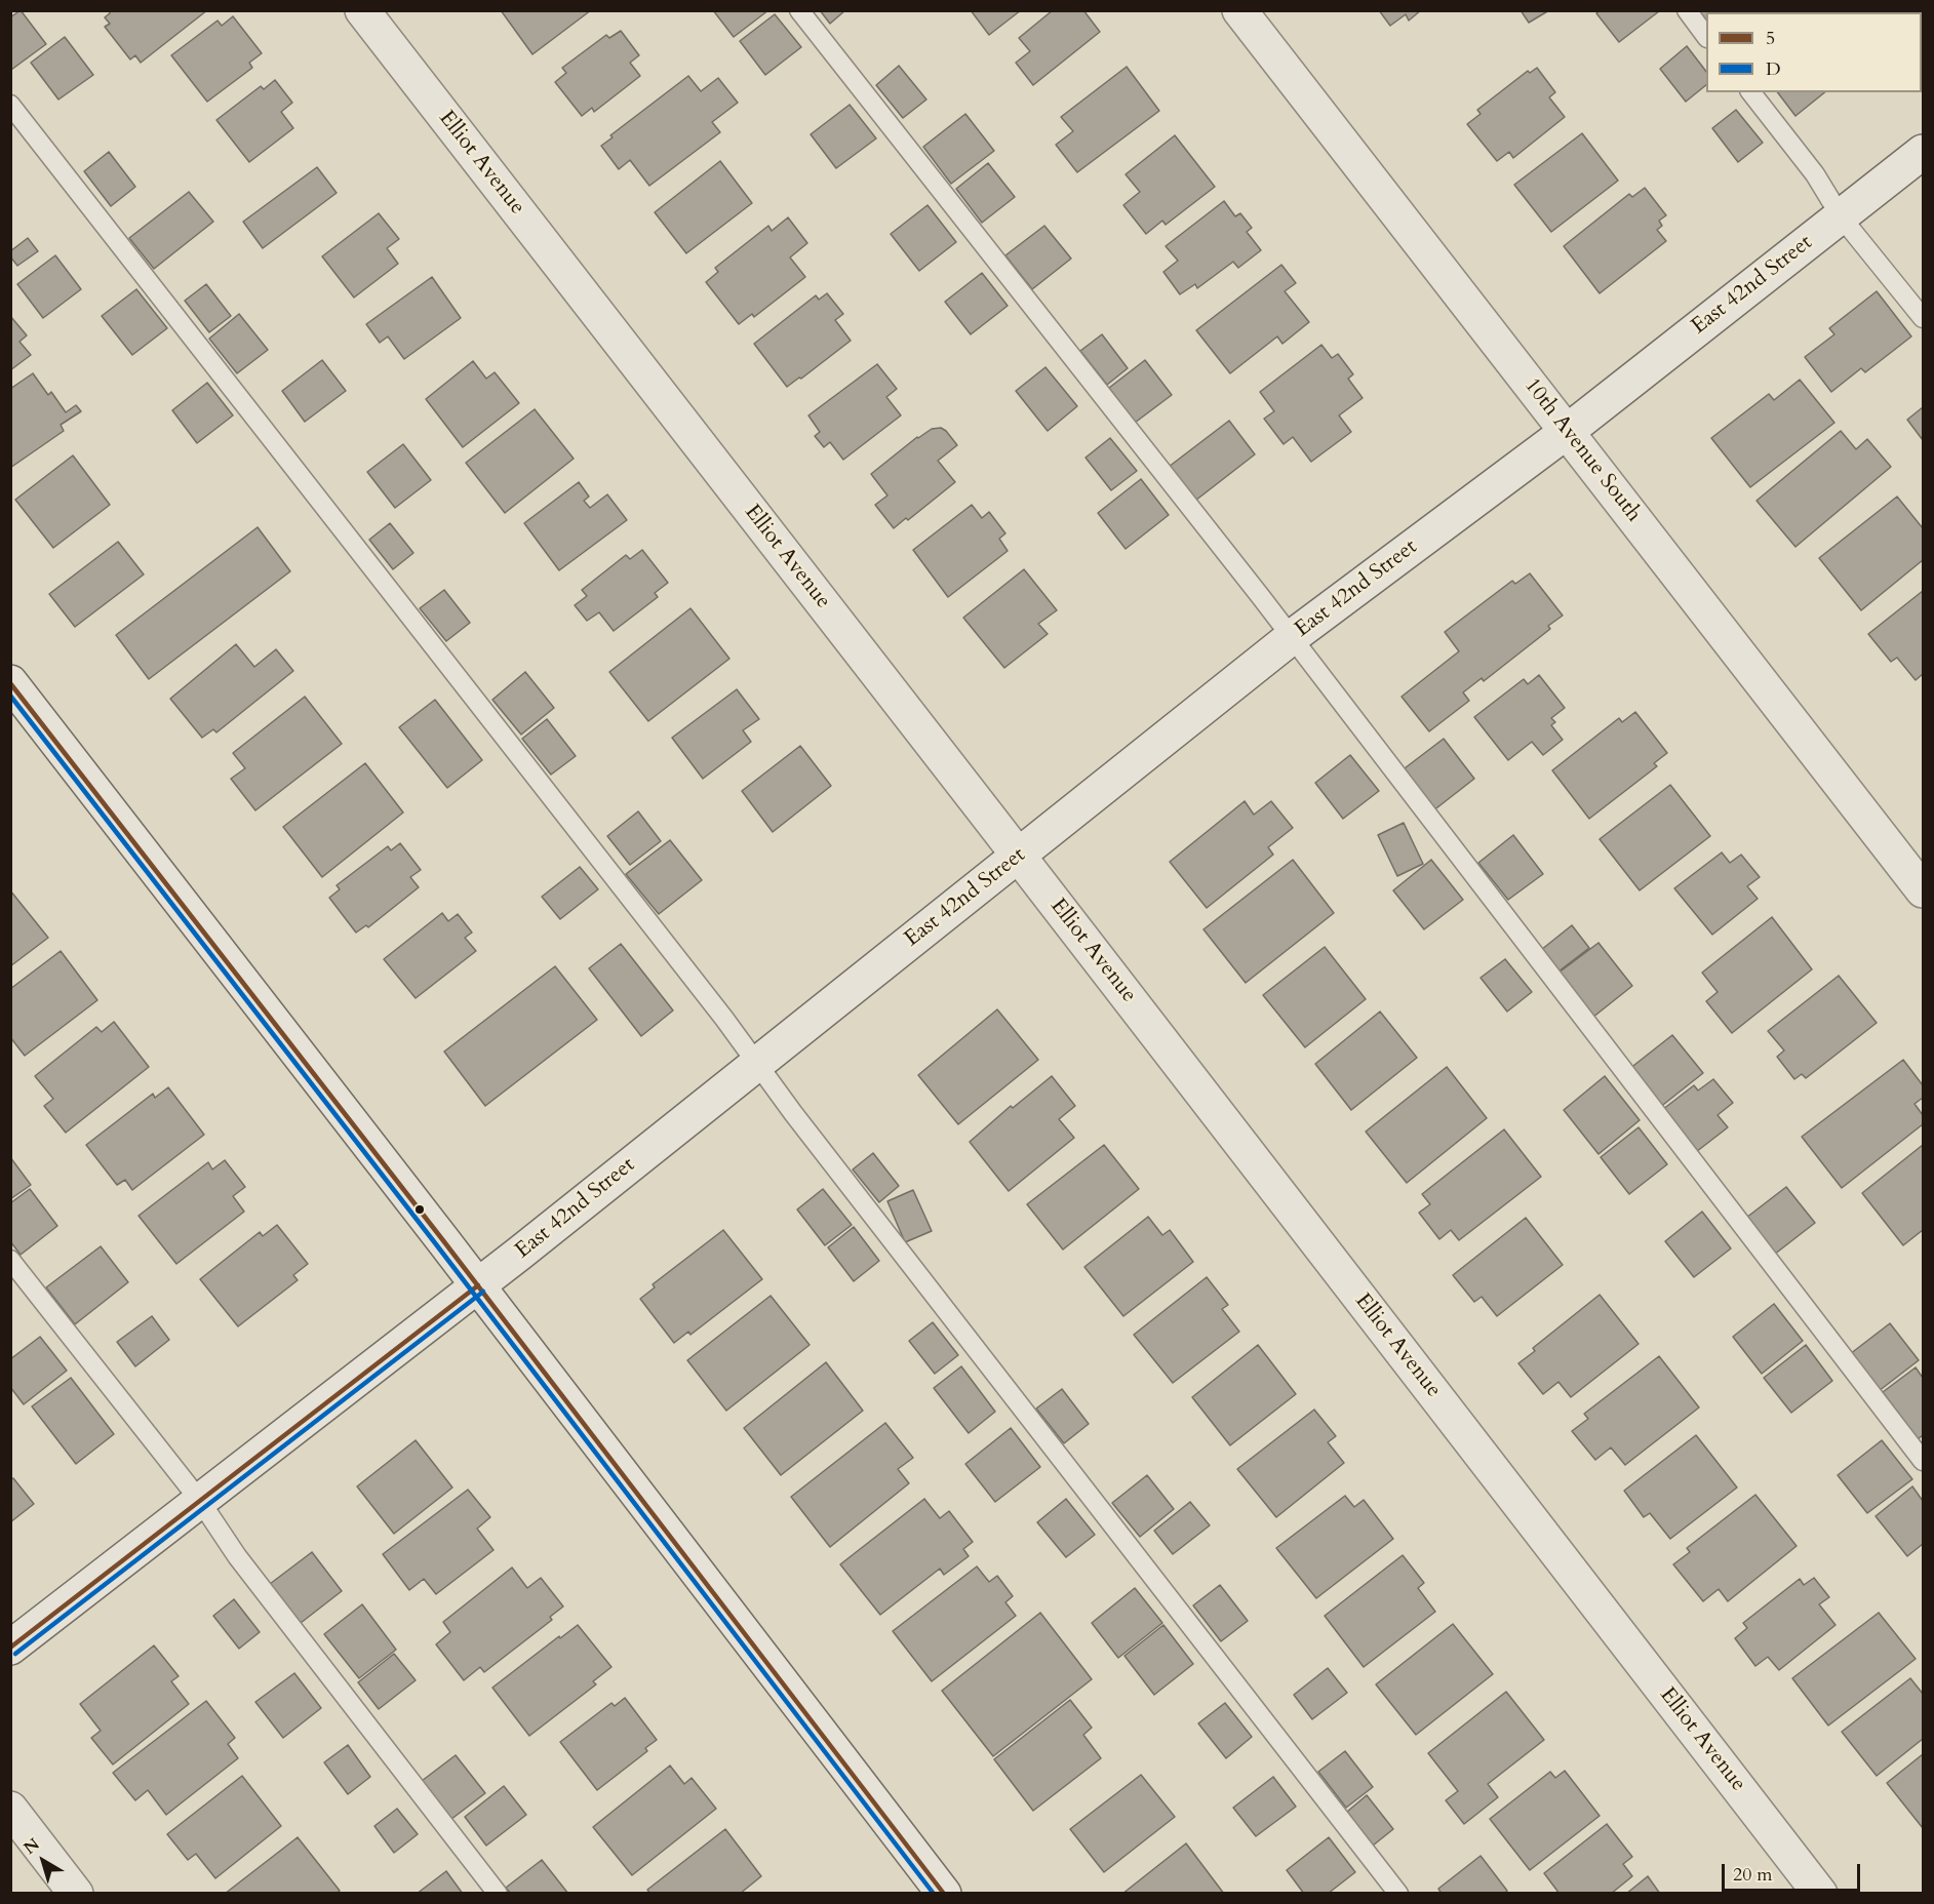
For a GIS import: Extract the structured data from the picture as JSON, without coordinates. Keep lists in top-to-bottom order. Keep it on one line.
{"streets":{"street":["Elliot Avenue","East 42nd Street","10th Avenue South"]},"crossings":[["Elliot Avenue","East 42nd Street"],["East 42nd Street","10th Avenue South"]],"lines":["transit line 5","transit line D"],"legend":["5","D"],"scale_bar":"20 m","north":"top left"}
